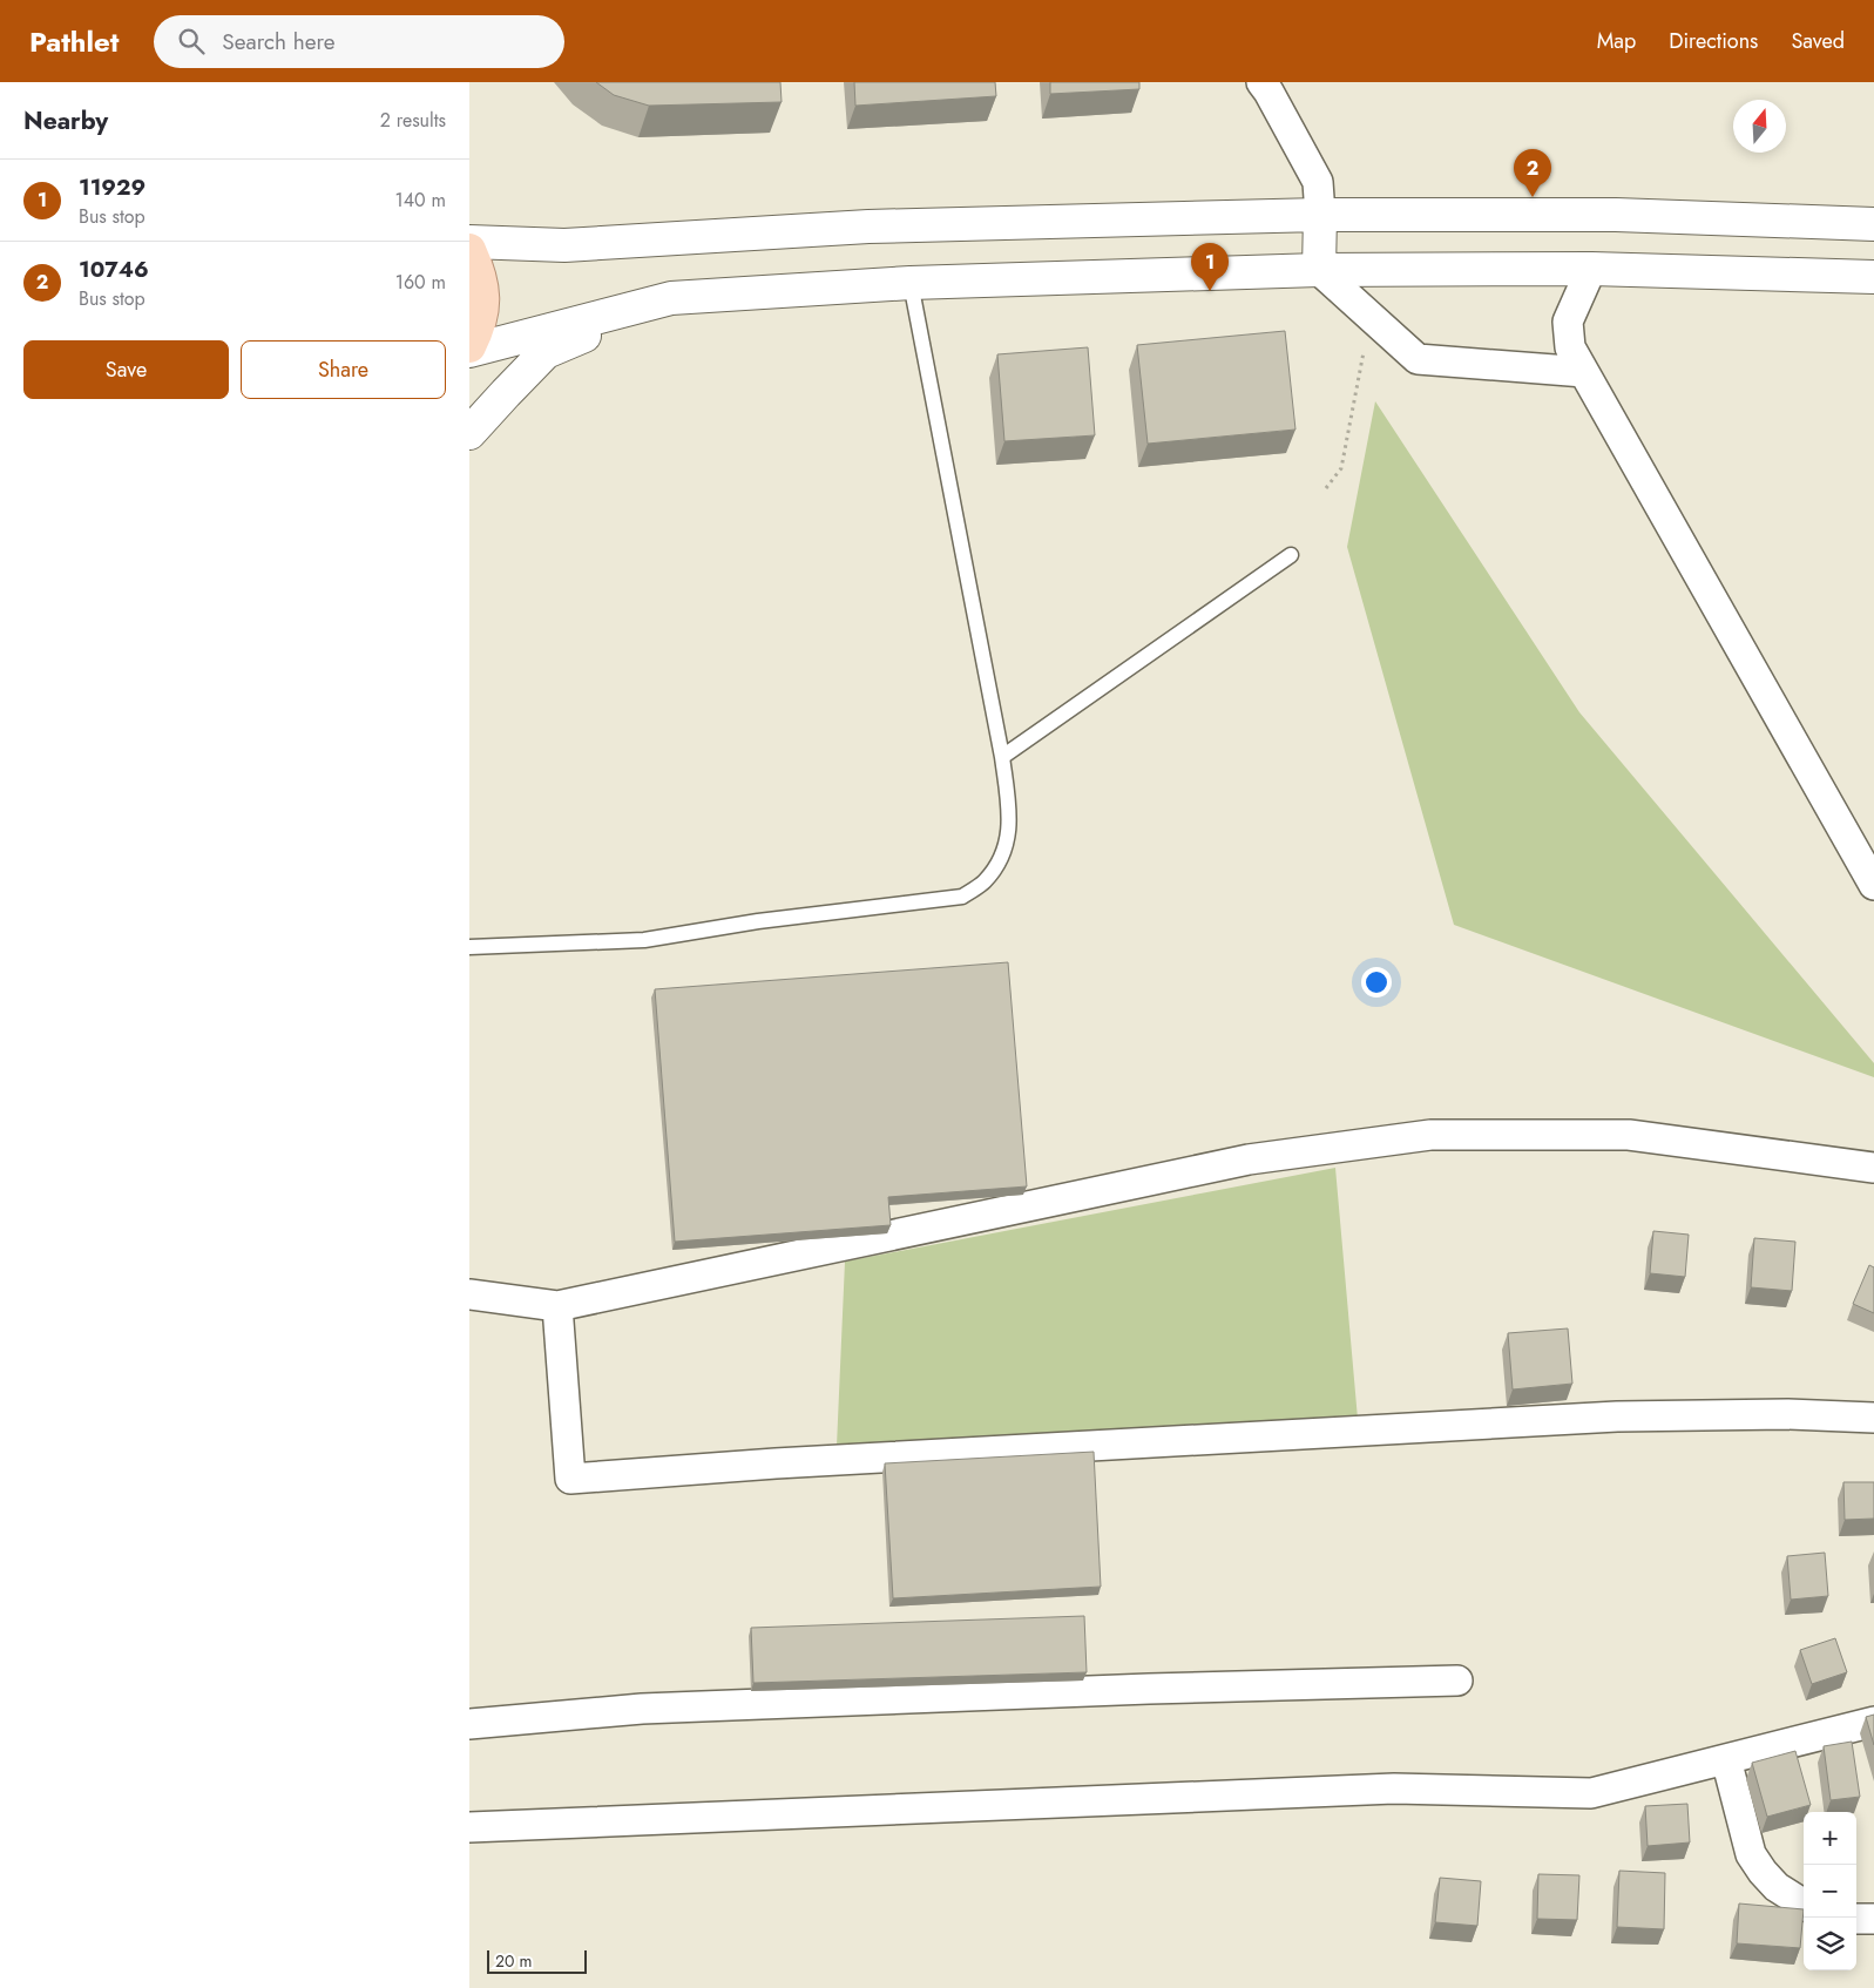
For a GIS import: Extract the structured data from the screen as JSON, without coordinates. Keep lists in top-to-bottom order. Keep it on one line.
{"scale_bar":"20 m","north":"top","page":{"header":"Pathlet","search":"Search here","nav":["Map","Directions","Saved"],"heading":["Nearby","2 results"],"pins":["2","1"],"list":[{"mark":"1","name":"11929","note":"Bus stop","value":"140 m"},{"mark":"2","name":"10746","note":"Bus stop","value":"160 m"}],"buttons":["Save","Share"],"map_buttons":["+","−"],"scale":"20 m"}}
